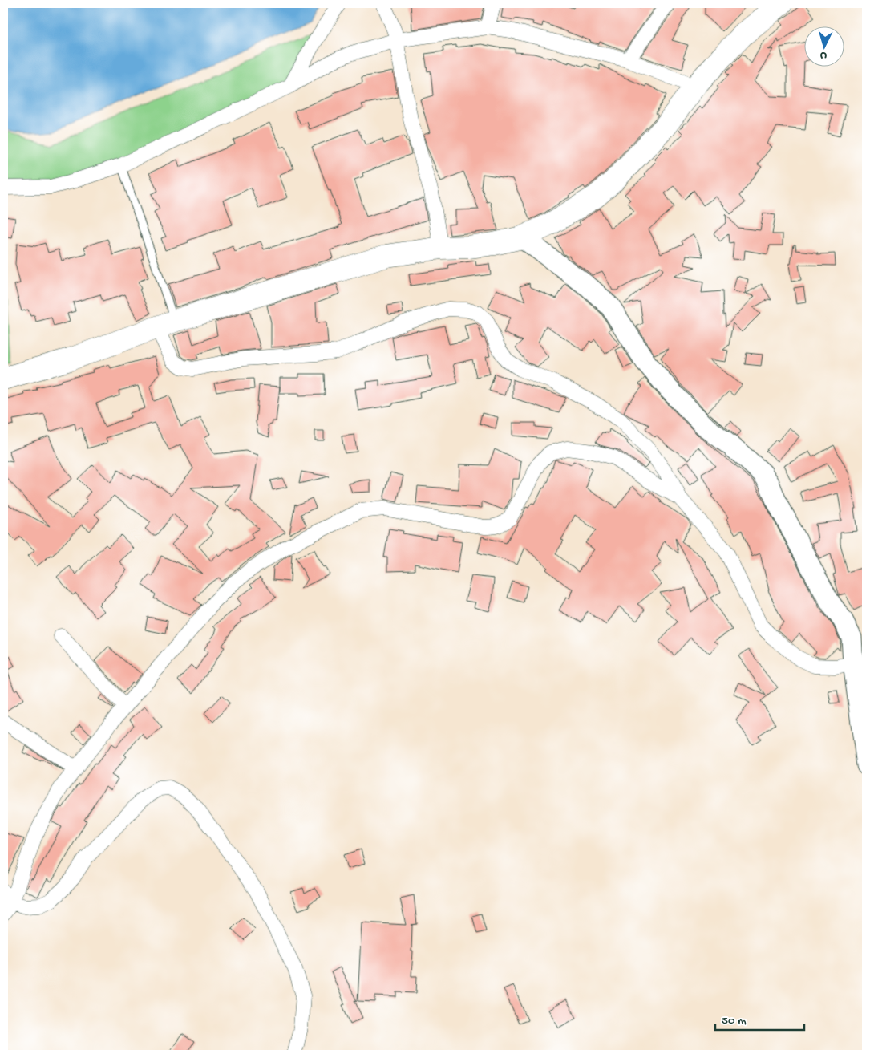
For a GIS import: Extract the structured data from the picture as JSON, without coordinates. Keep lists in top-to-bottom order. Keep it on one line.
{"scale_bar":"50 m","north":"bottom"}
